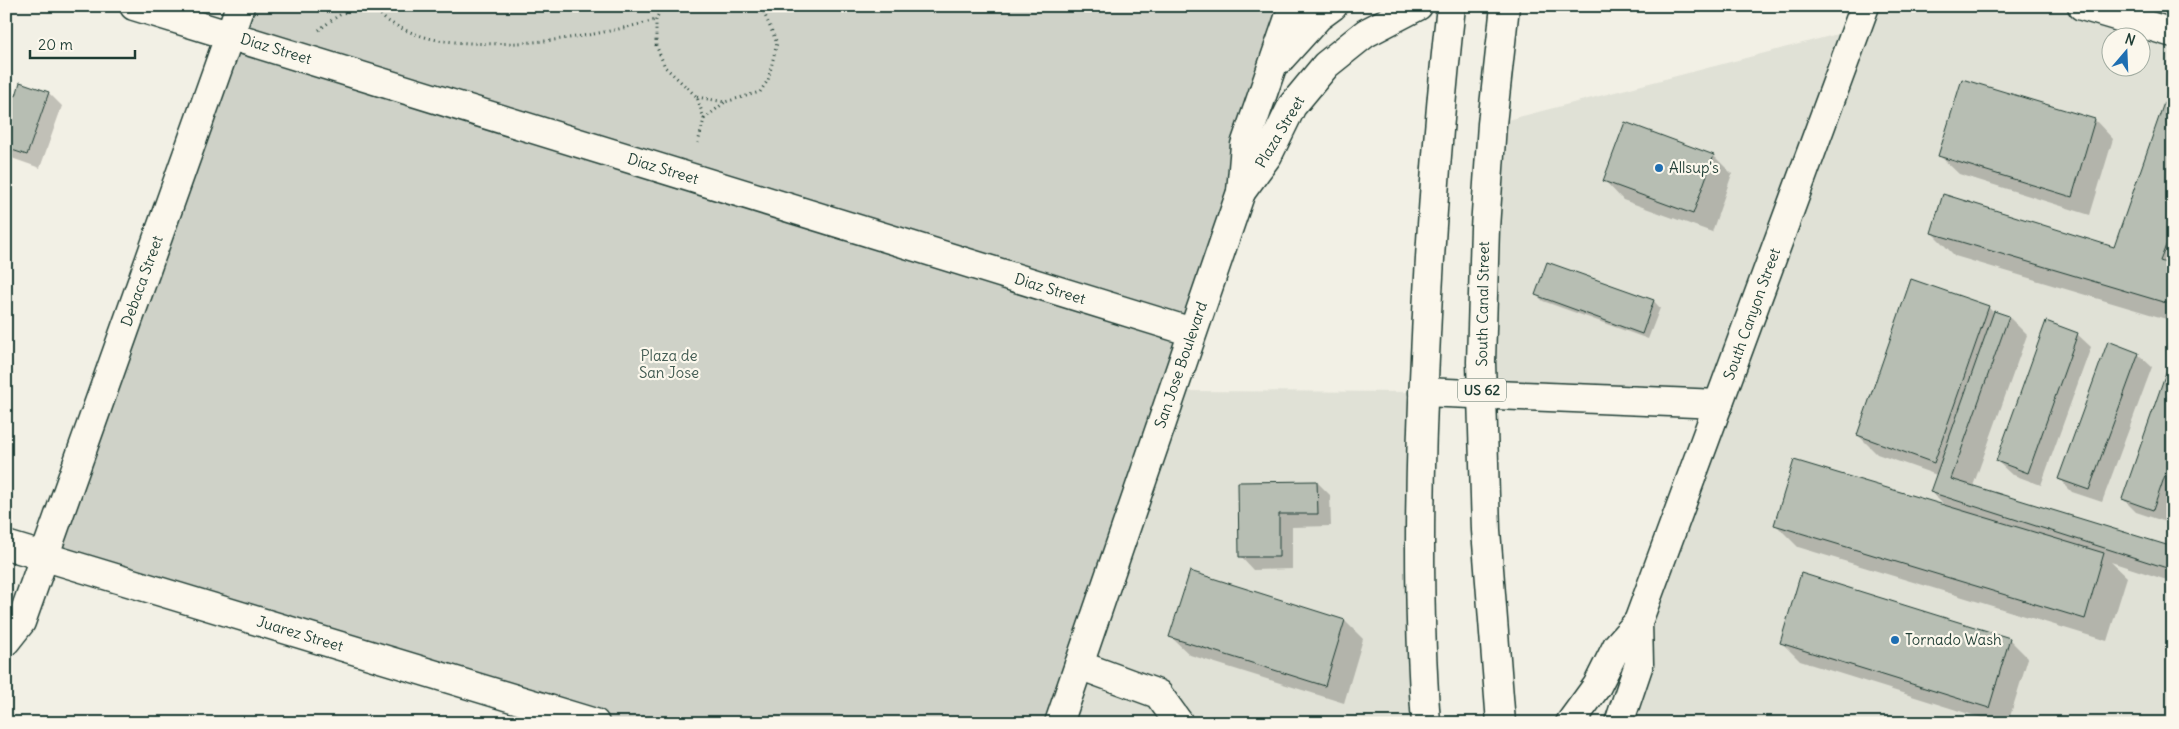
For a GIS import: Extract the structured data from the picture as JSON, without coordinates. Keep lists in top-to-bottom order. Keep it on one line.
{"streets":{"main road":["Diaz Street","Plaza Street","Debaca Street","South Canal Street","South Canyon Street","San Jose Boulevard","US 62","Juarez Street"]},"crossings":[["Diaz Street","Debaca Street"],["Diaz Street","San Jose Boulevard"],["Plaza Street","San Jose Boulevard"],["Debaca Street","Juarez Street"]],"parks":["Plaza de San Jose"],"places":["Allsup's","Tornado Wash"],"scale_bar":"20 m","north":"top"}
